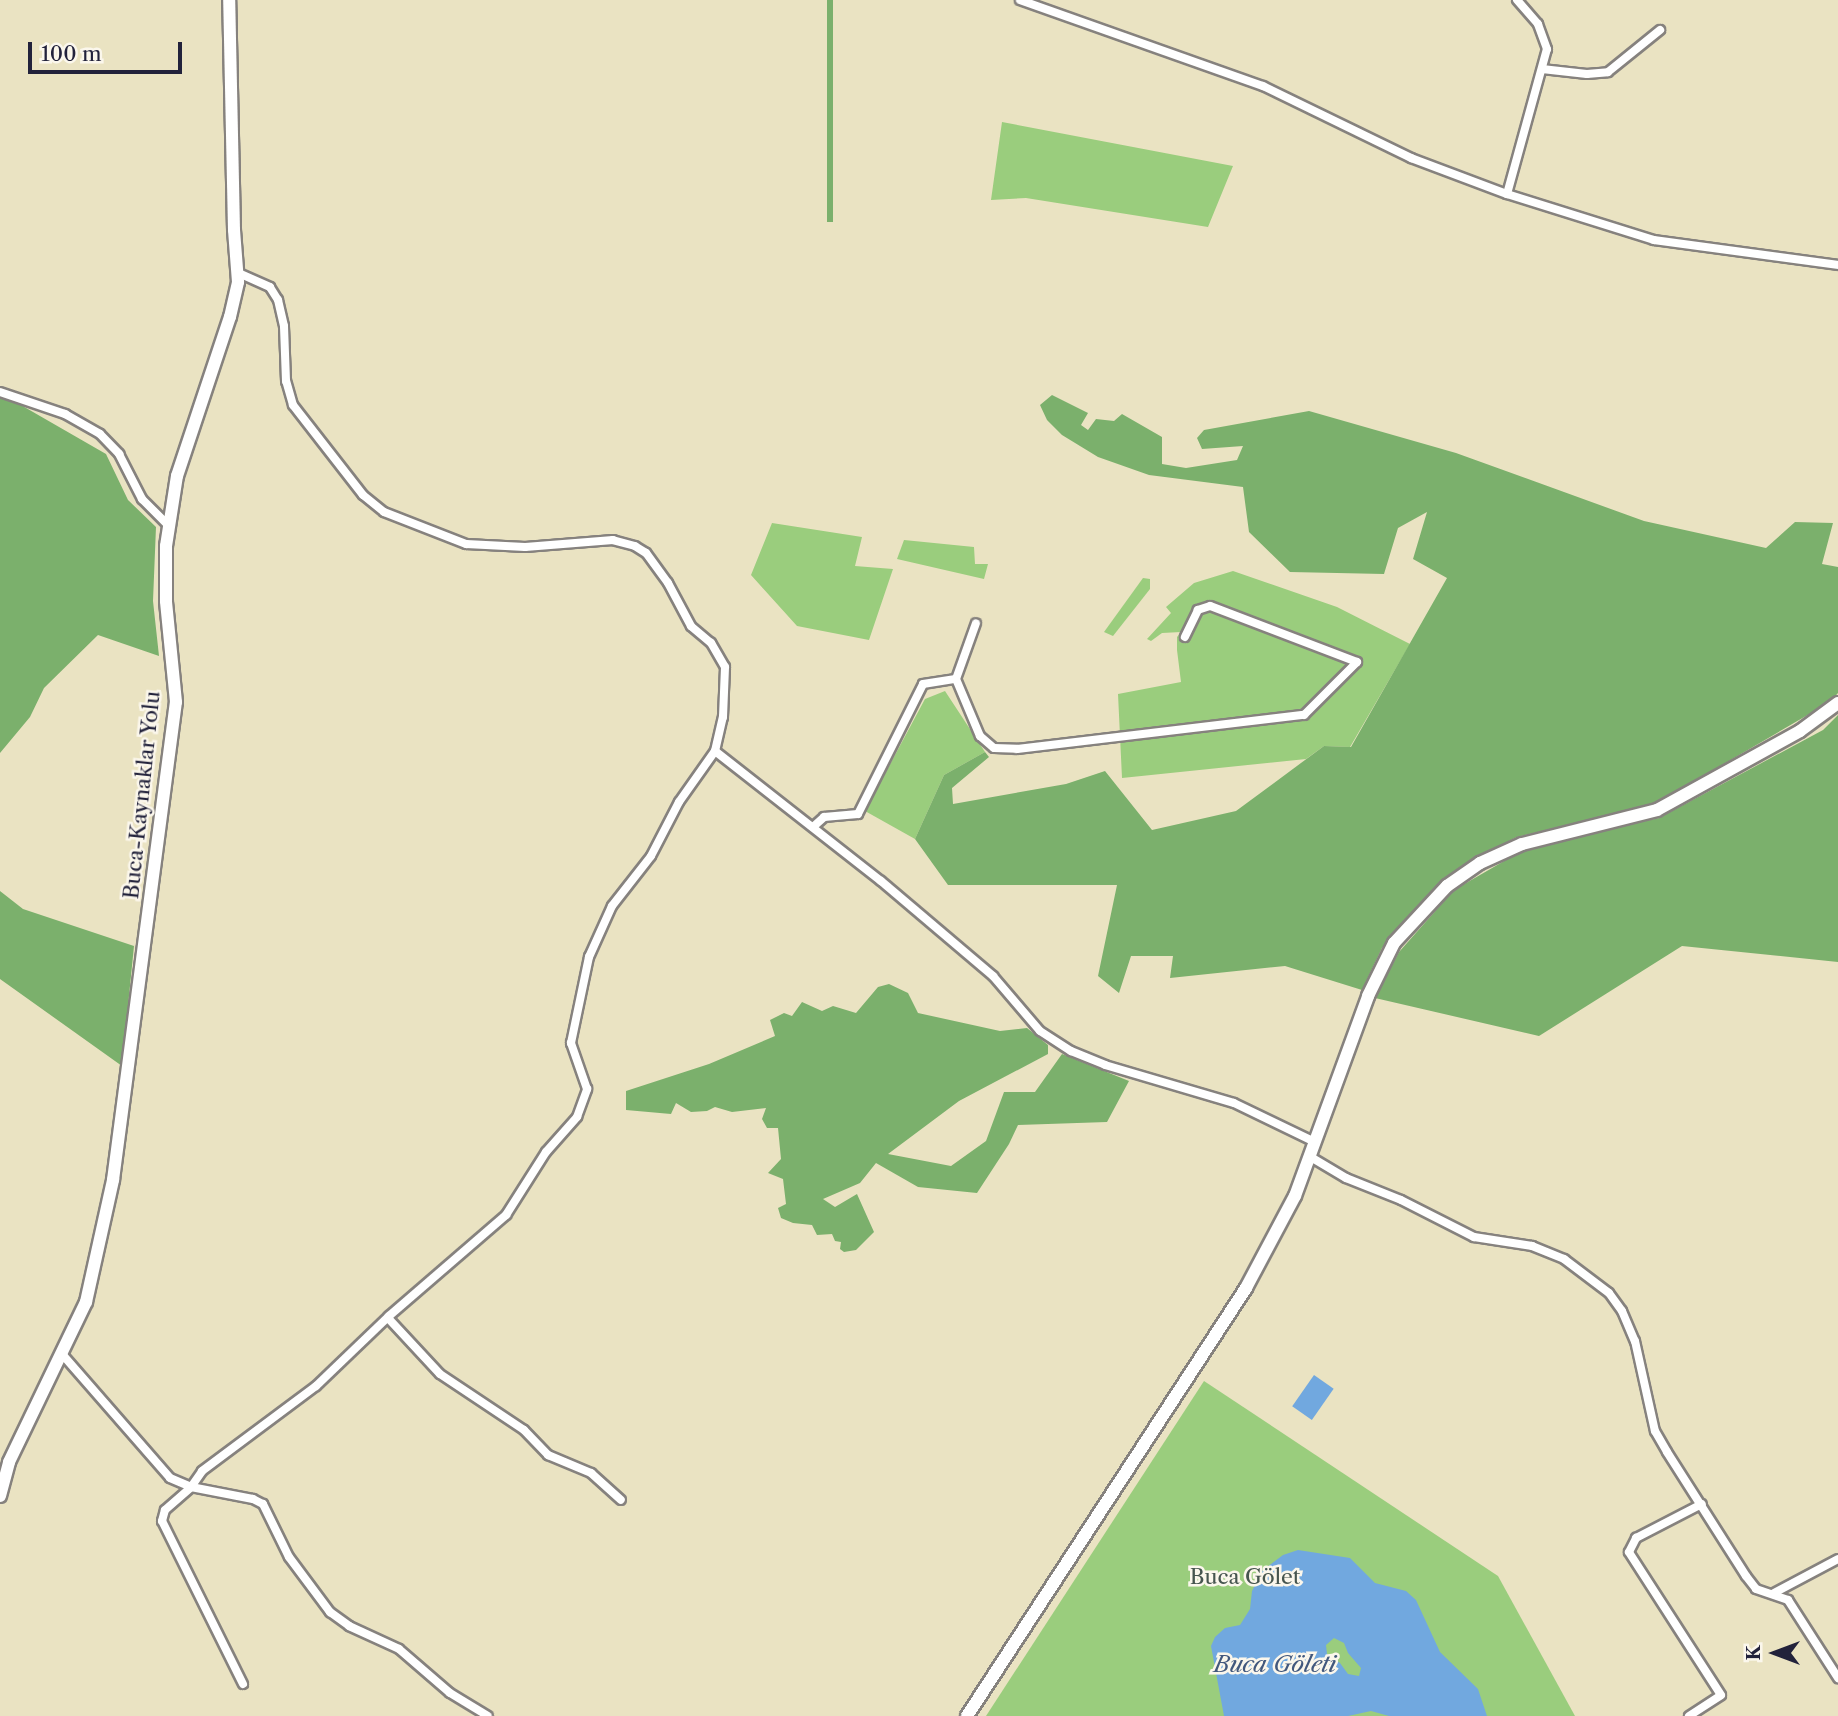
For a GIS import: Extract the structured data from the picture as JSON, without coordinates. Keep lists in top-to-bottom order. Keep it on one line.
{"streets":{"street":["Buca-Kaynaklar Yolu"]},"water":["Buca Göleti"],"parks":["Buca Gölet"],"scale_bar":"100 m","north":"left"}
